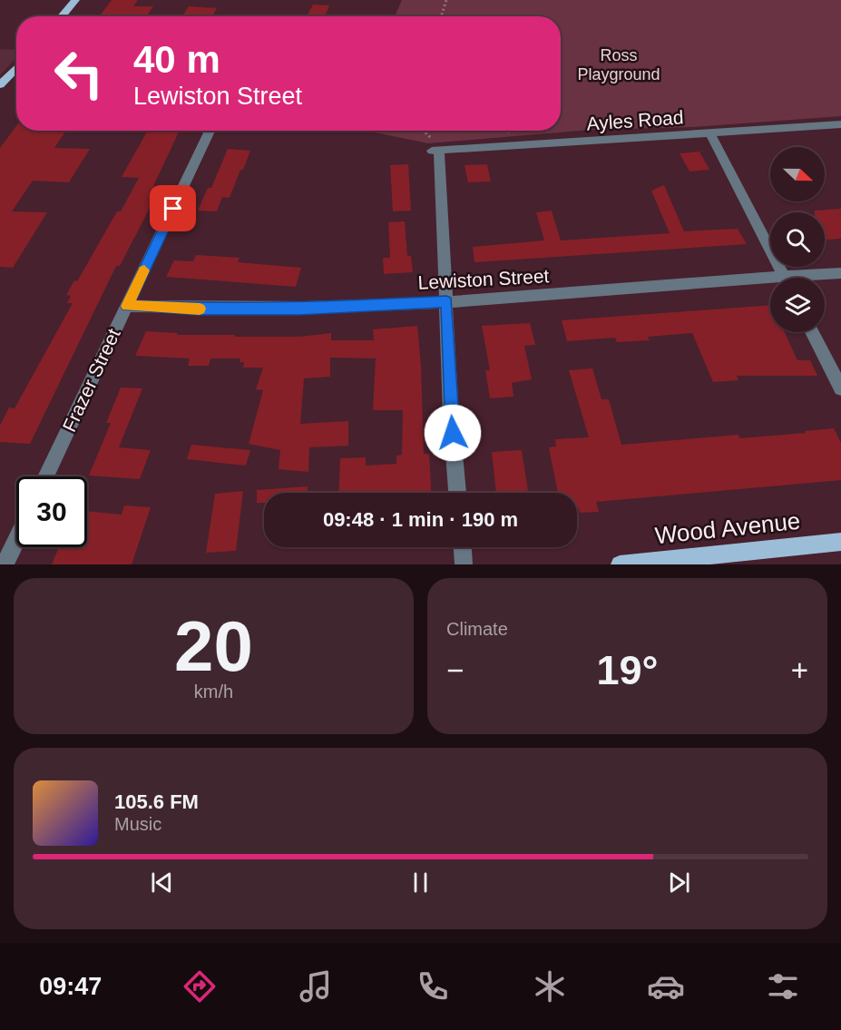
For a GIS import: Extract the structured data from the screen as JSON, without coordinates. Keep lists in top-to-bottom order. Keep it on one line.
{"streets":{"main road":["Wood Avenue"],"street":["Ayles Road","Lewiston Street","Frazer Street"]},"crossings":[["Lewiston Street","Frazer Street"]],"parks":["Ross Playground"],"north":"right","page":{"turn":["40 m","Lewiston Street"],"limit":"30","trip":"09:48 · 1 min · 190 m","tile":[["20","km/h"],"Climate"],"heat":["−","19°","+"],"song":["105.6 FM","Music"],"tabs":"09:47"}}
